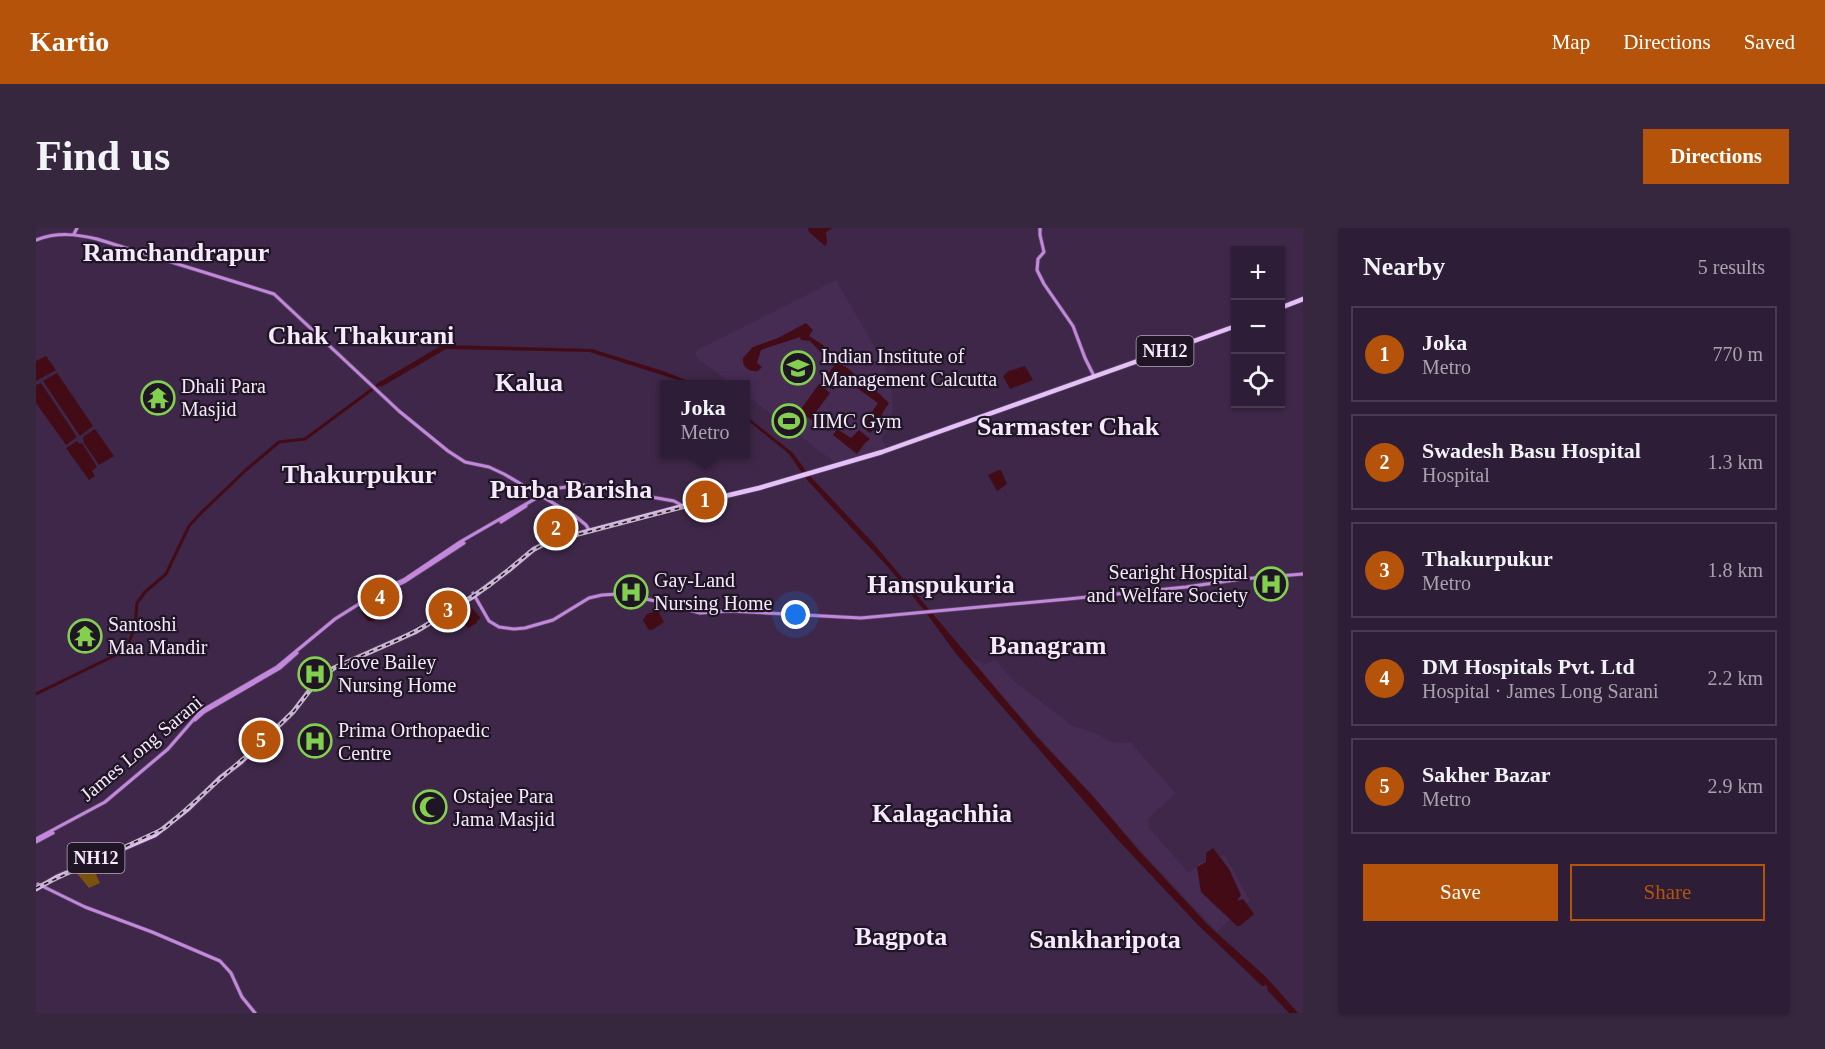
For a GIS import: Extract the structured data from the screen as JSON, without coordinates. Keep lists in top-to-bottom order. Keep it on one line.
{"streets":{"highway":["NH12"],"main road":["James Long Sarani"]},"crossings":[["NH12","James Long Sarani"]],"districts":["Ramchandrapur","Chak Thakurani","Kalua","Sarmaster Chak","Thakurpukur","Purba Barisha","Hanspukuria","Banagram","Kalagachhia","Bagpota","Sankharipota"],"places":{"school or university":["Indian Institute of Management Calcutta"],"temple":["Dhali Para Masjid","Santoshi Maa Mandir"],"sports":["IIMC Gym"],"hospital":["Searight Hospital and Welfare Society","Gay-Land Nursing Home","Love Bailey Nursing Home","Prima Orthopaedic Centre"],"mosque":["Ostajee Para Jama Masjid"]},"page":{"header":"Kartio","nav":["Map","Directions","Saved"],"buttons":["Directions",["Save","Share"]],"title":"Find us","heading":["Nearby","5 results"],"map_buttons":["+","−"],"list":[{"mark":"1","name":"Joka","note":"Metro","value":"770 m"},{"mark":"2","name":"Swadesh Basu Hospital","note":"Hospital","value":"1.3 km"},{"mark":"3","name":"Thakurpukur","note":"Metro","value":"1.8 km"},{"mark":"4","name":"DM Hospitals Pvt. Ltd","note":"Hospital · James Long Sarani","value":"2.2 km"},{"mark":"5","name":"Sakher Bazar","note":"Metro","value":"2.9 km"}],"popup":["Joka","Metro"],"pins":["1","2","4","3","5"]}}
